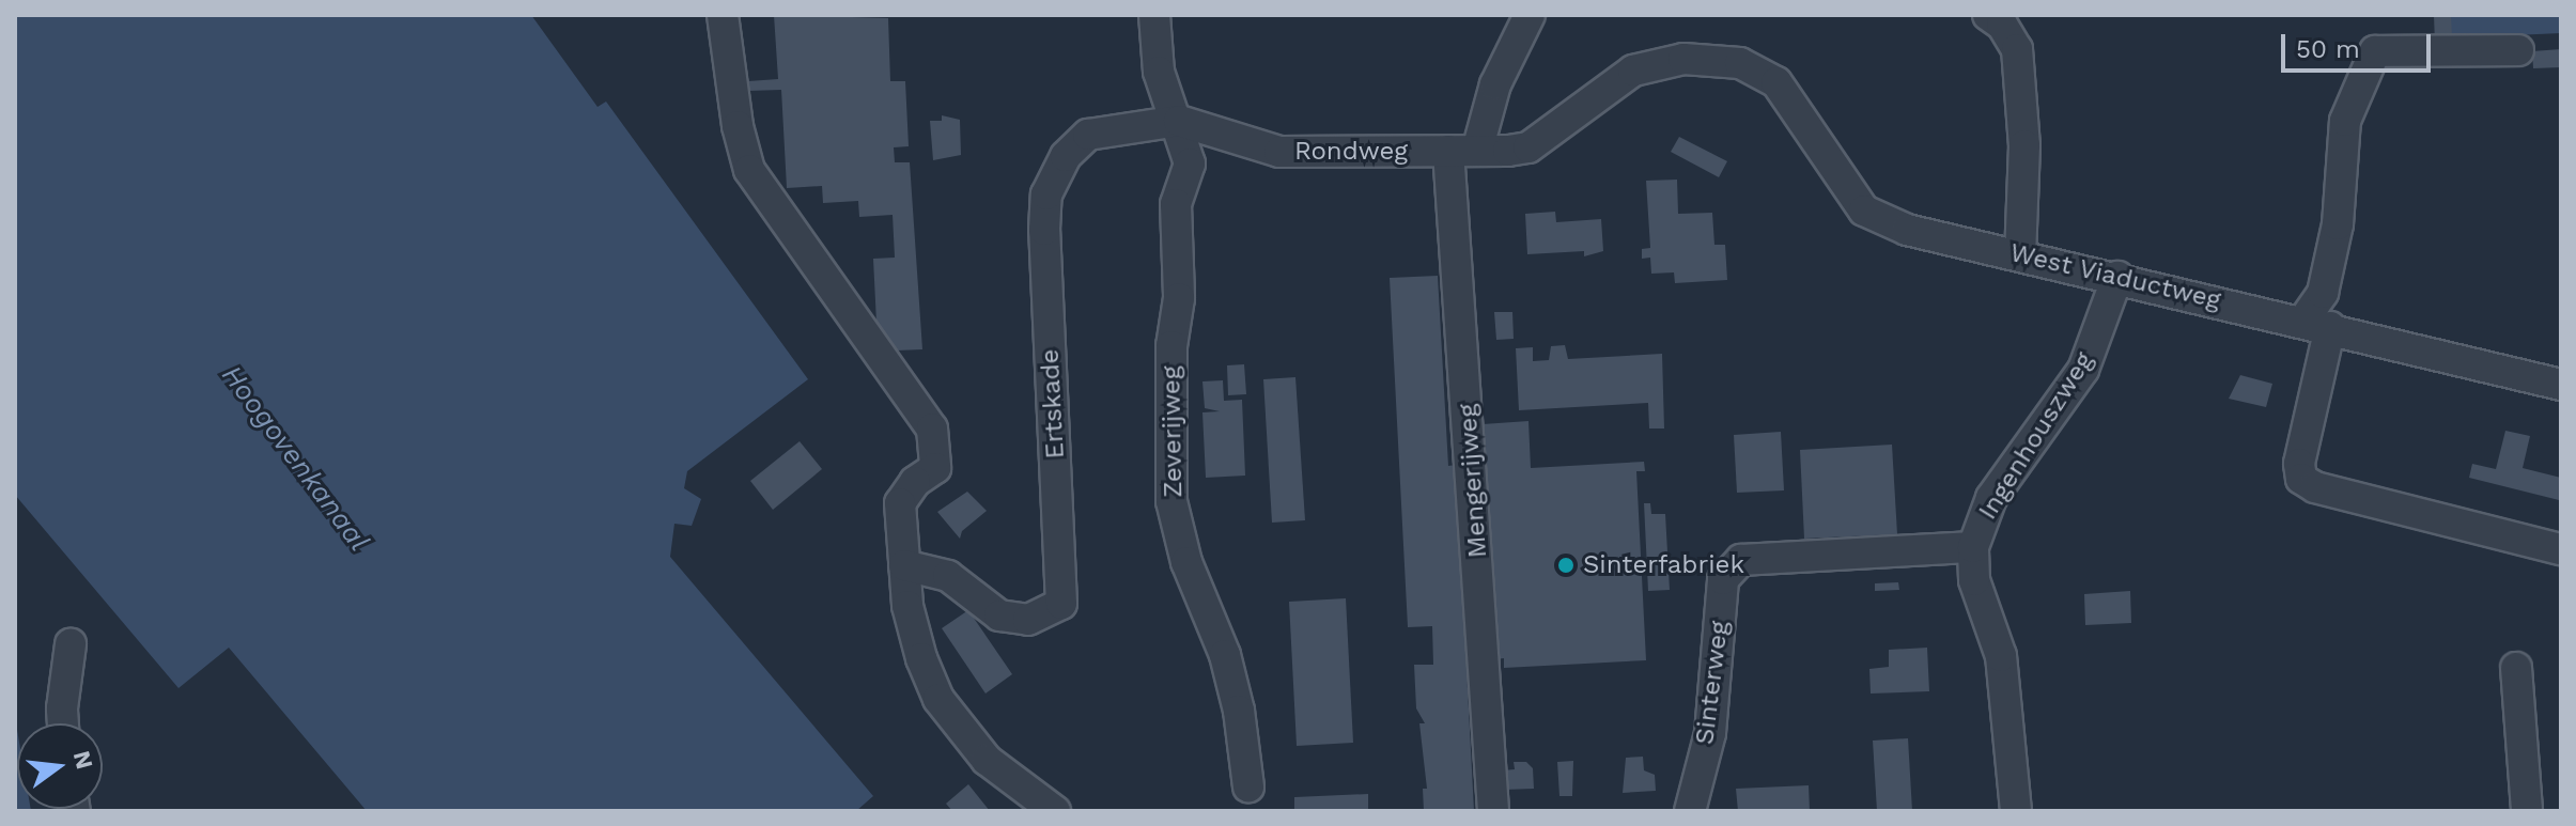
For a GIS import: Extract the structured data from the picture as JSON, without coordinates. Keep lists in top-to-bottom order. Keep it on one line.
{"streets":{"street":["Rondweg","West Viaductweg","Ertskade","Zeverijweg","Ingenhouszweg","Mengerijweg","Sinterweg"]},"crossings":[["Rondweg","West Viaductweg"],["Rondweg","Ertskade"],["Rondweg","Zeverijweg"],["Rondweg","Mengerijweg"],["West Viaductweg","Ingenhouszweg"],["Ertskade","Zeverijweg"],["Ingenhouszweg","Sinterweg"]],"water":["Hoogovenkanaal"],"places":["Sinterfabriek"],"scale_bar":"50 m","north":"right"}
